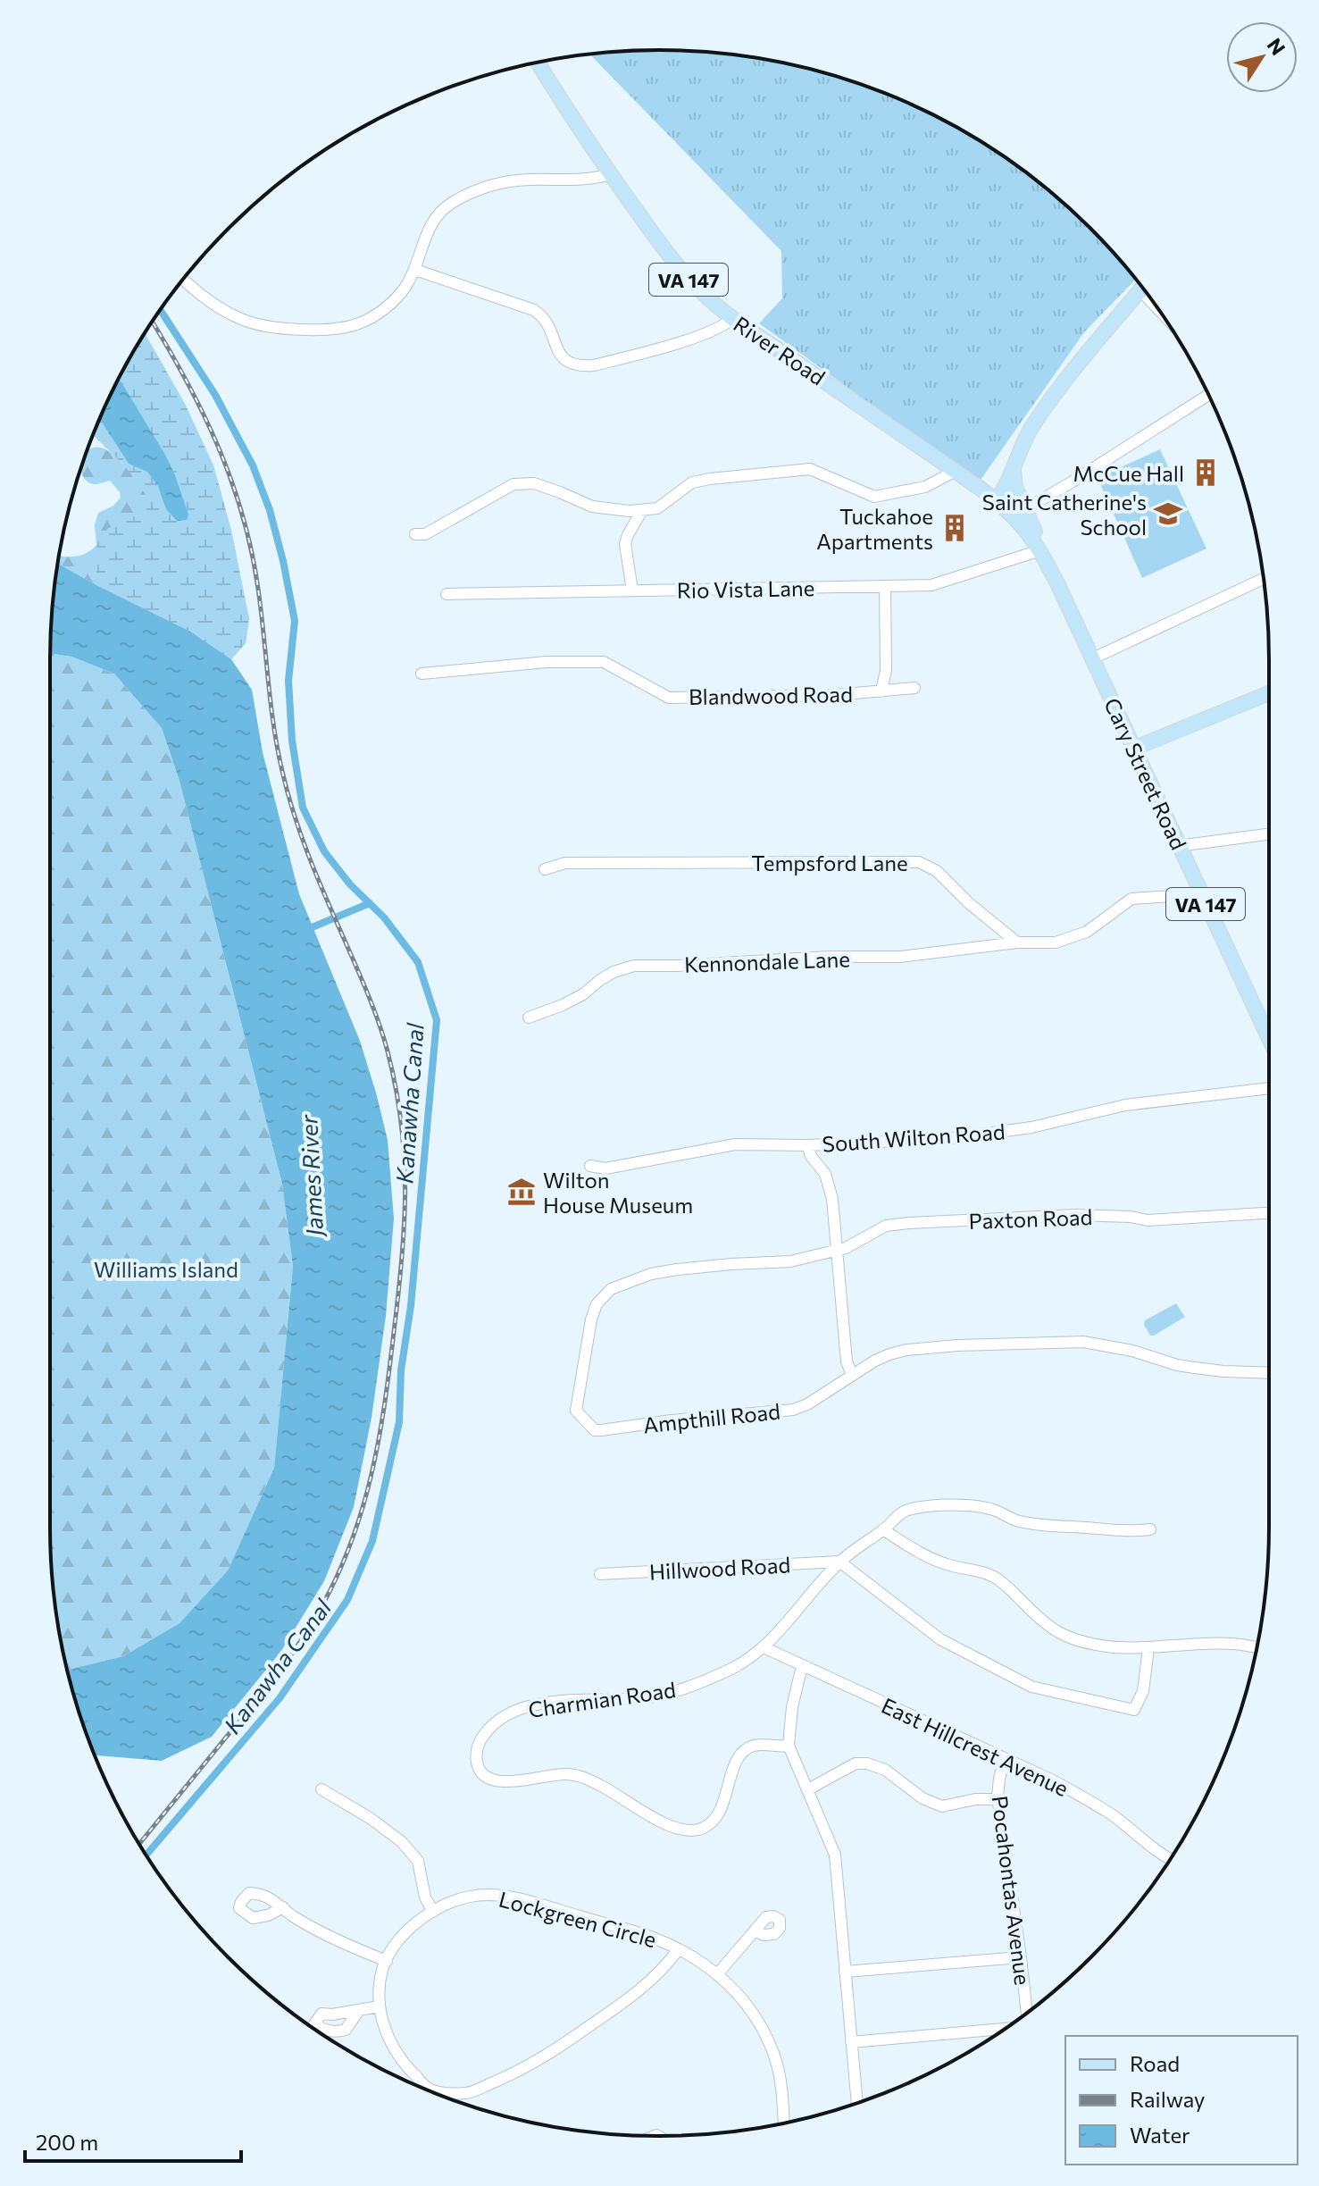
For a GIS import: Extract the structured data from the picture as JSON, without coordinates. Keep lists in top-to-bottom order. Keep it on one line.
{"streets":{"main road":["VA 147","River Road","Cary Street Road"],"street":["Rio Vista Lane","Blandwood Road","Tempsford Lane","Kennondale Lane","South Wilton Road","Paxton Road","Ampthill Road","Hillwood Road","Charmian Road","East Hillcrest Avenue","Pocahontas Avenue","Lockgreen Circle"]},"crossings":[["River Road","Cary Street Road"],["Rio Vista Lane","Cary Street Road"],["Tempsford Lane","Kennondale Lane"],["Paxton Road","Ampthill Road"],["Hillwood Road","Charmian Road"],["Charmian Road","East Hillcrest Avenue"],["East Hillcrest Avenue","Pocahontas Avenue"]],"water":["Kanawha Canal","James River"],"parks":["Williams Island"],"places":{"building":["McCue Hall","Tuckahoe Apartments"],"school or university":["Saint Catherine's School"],"museum":["Wilton House Museum"]},"legend":["Road","Railway","Water"],"scale_bar":"200 m","north":"top right"}
